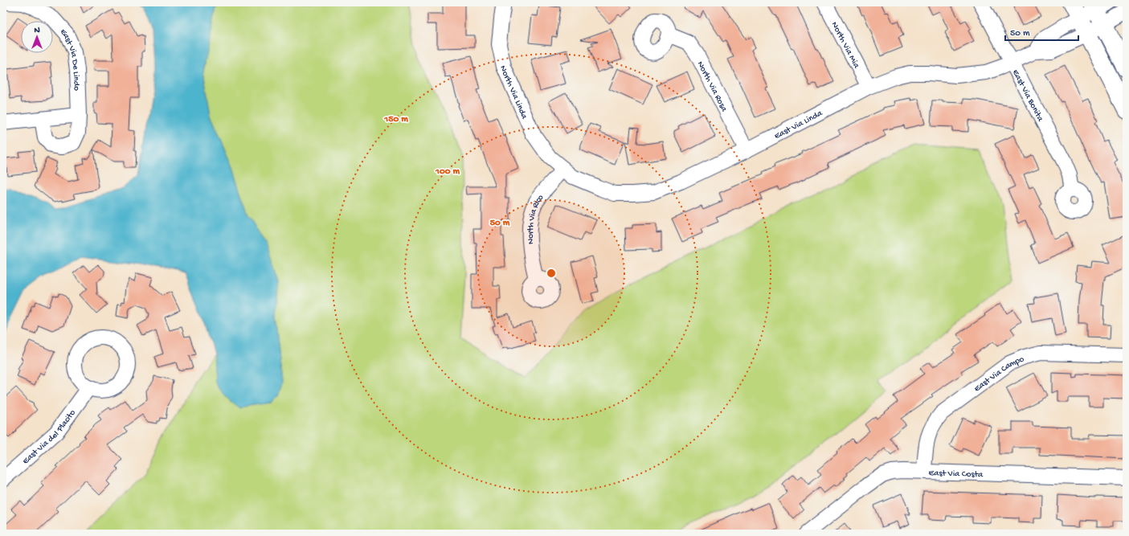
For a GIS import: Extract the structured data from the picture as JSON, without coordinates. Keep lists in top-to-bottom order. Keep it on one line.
{"streets":{"street":["North Via Mia","East Via De Lindo","North Via Rosa","North Via Linda","East Via Bonita","East Via Linda","North Via Rico","East Via Campo","East Via del Placito","East Via Costa"]},"crossings":[["North Via Mia","East Via Linda"],["North Via Rosa","East Via Linda"],["North Via Linda","East Via Linda"],["North Via Linda","North Via Rico"],["East Via Bonita","East Via Linda"],["East Via Linda","North Via Rico"],["East Via Campo","East Via Costa"]],"scale_bar":"50 m","north":"top","rings":["150 m","100 m","50 m"]}
